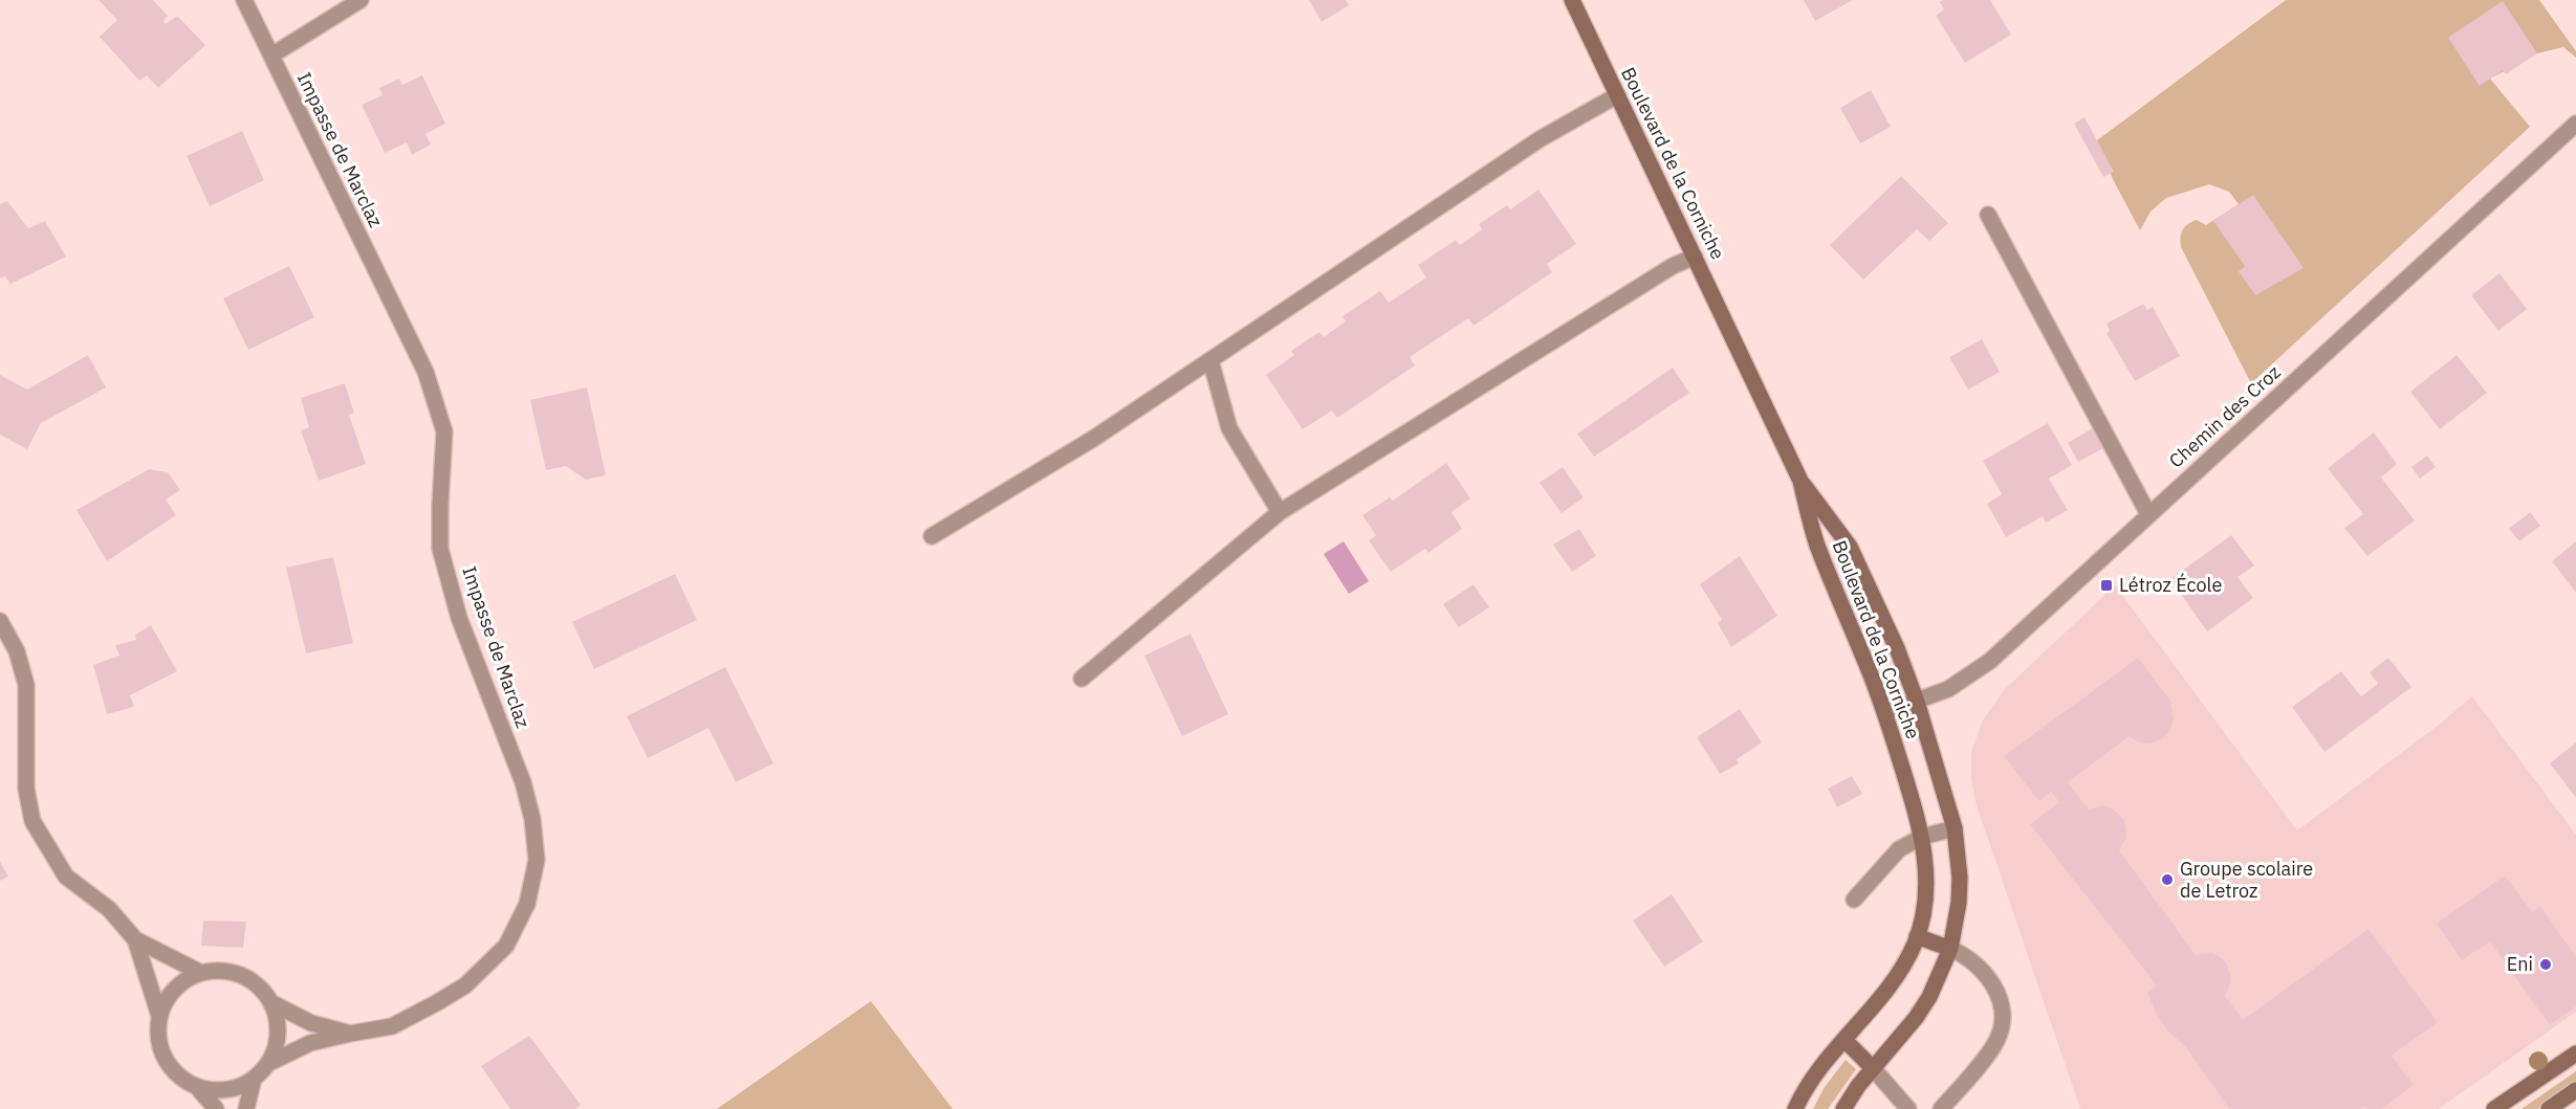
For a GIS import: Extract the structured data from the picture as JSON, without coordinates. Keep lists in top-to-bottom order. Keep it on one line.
{"streets":{"street":["Impasse de Marclaz","Boulevard de la Corniche","Chemin des Croz"]},"crossings":[["Boulevard de la Corniche","Chemin des Croz"]],"places":{"transit":["Létroz École"],"other":["Groupe scolaire de Letroz","Eni"]}}
